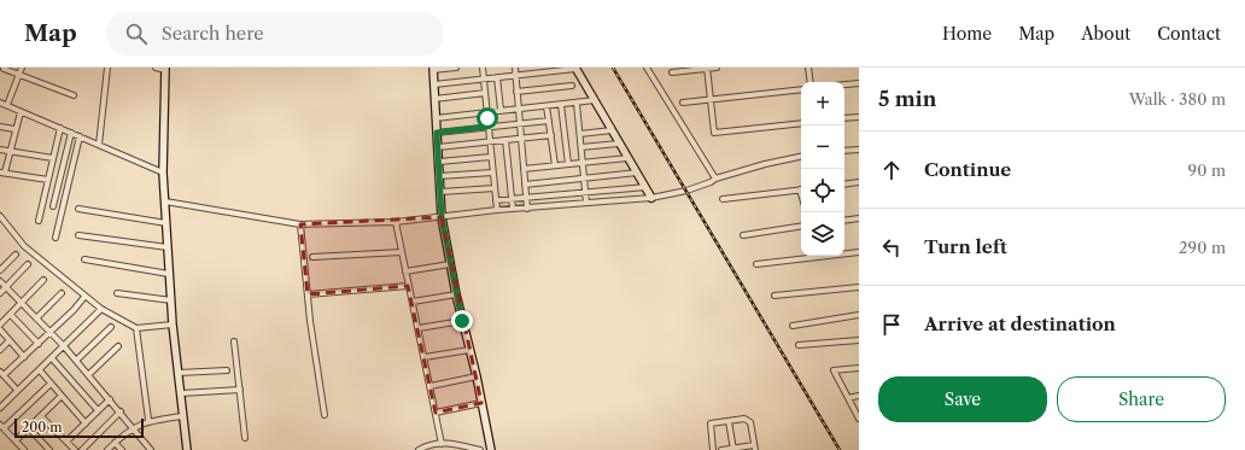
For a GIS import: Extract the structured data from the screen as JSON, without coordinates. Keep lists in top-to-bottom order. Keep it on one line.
{"scale_bar":"200 m","page":{"header":"Map","search":"Search here","nav":["Home","Map","About","Contact"],"heading":["5 min","Walk · 380 m"],"map_buttons":["+","−"],"list":[["Continue","90 m"],["Turn left","290 m"],"Arrive at destination"],"buttons":["Save","Share"],"scale":"200 m"}}
